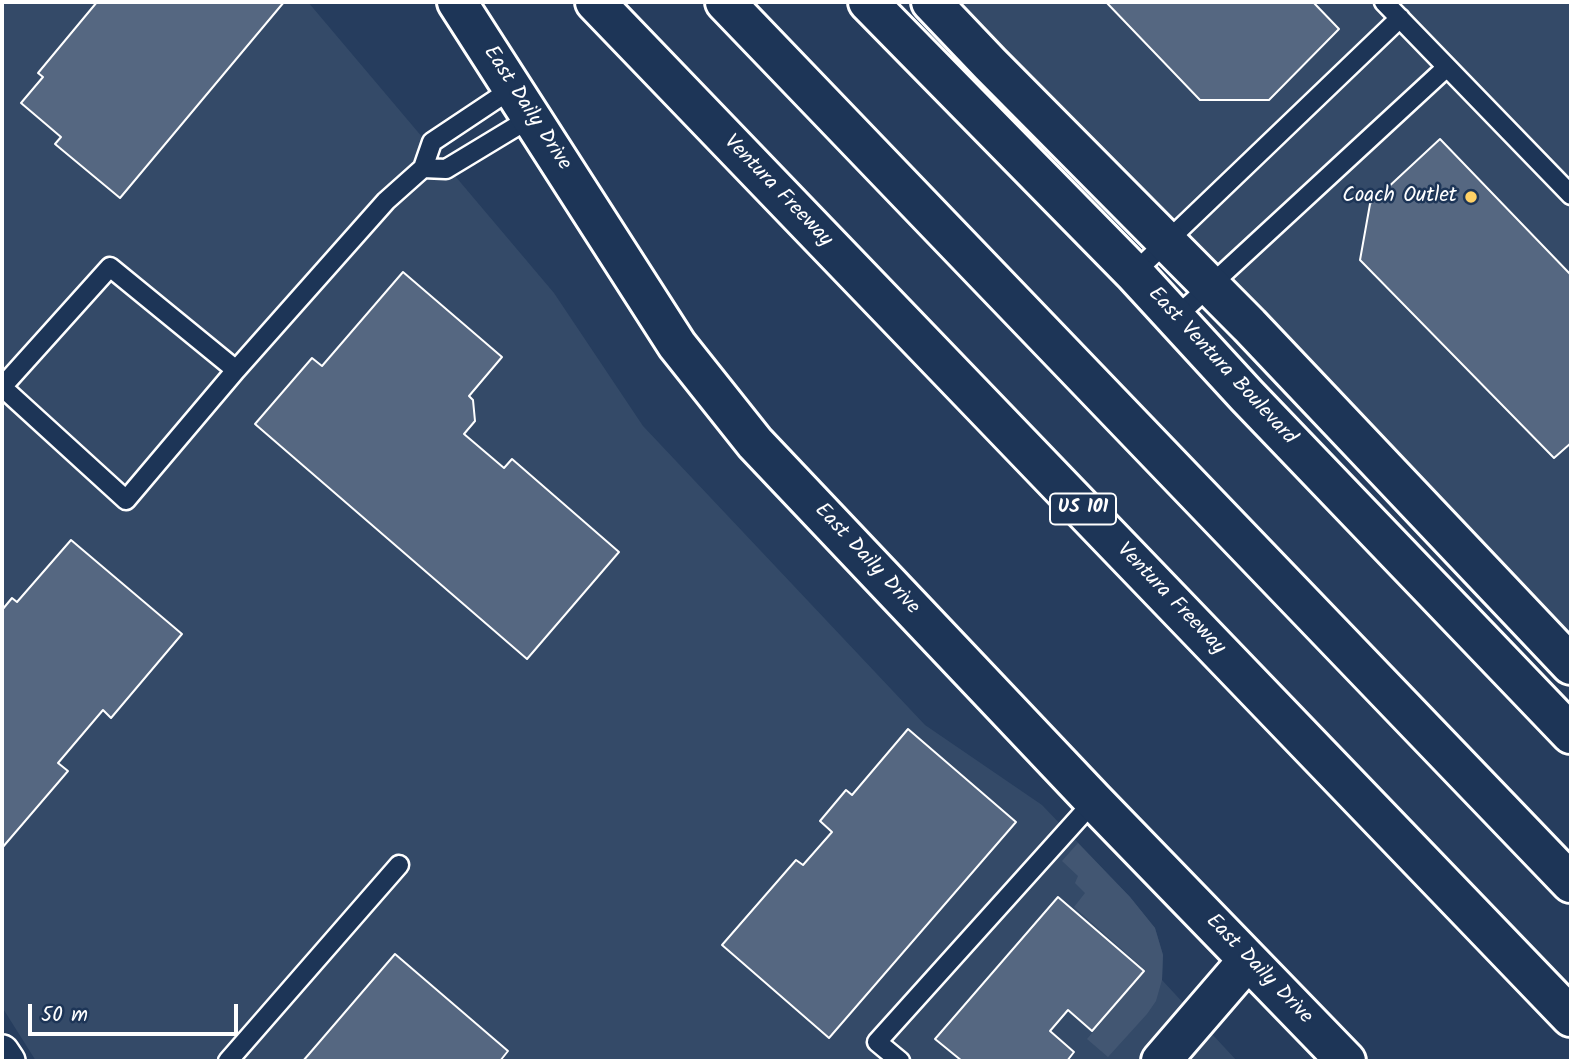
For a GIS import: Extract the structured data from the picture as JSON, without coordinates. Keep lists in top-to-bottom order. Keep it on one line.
{"streets":{"main road":["East Daily Drive","Ventura Freeway","East Ventura Boulevard","US 101"]},"places":["Coach Outlet"],"scale_bar":"50 m"}
